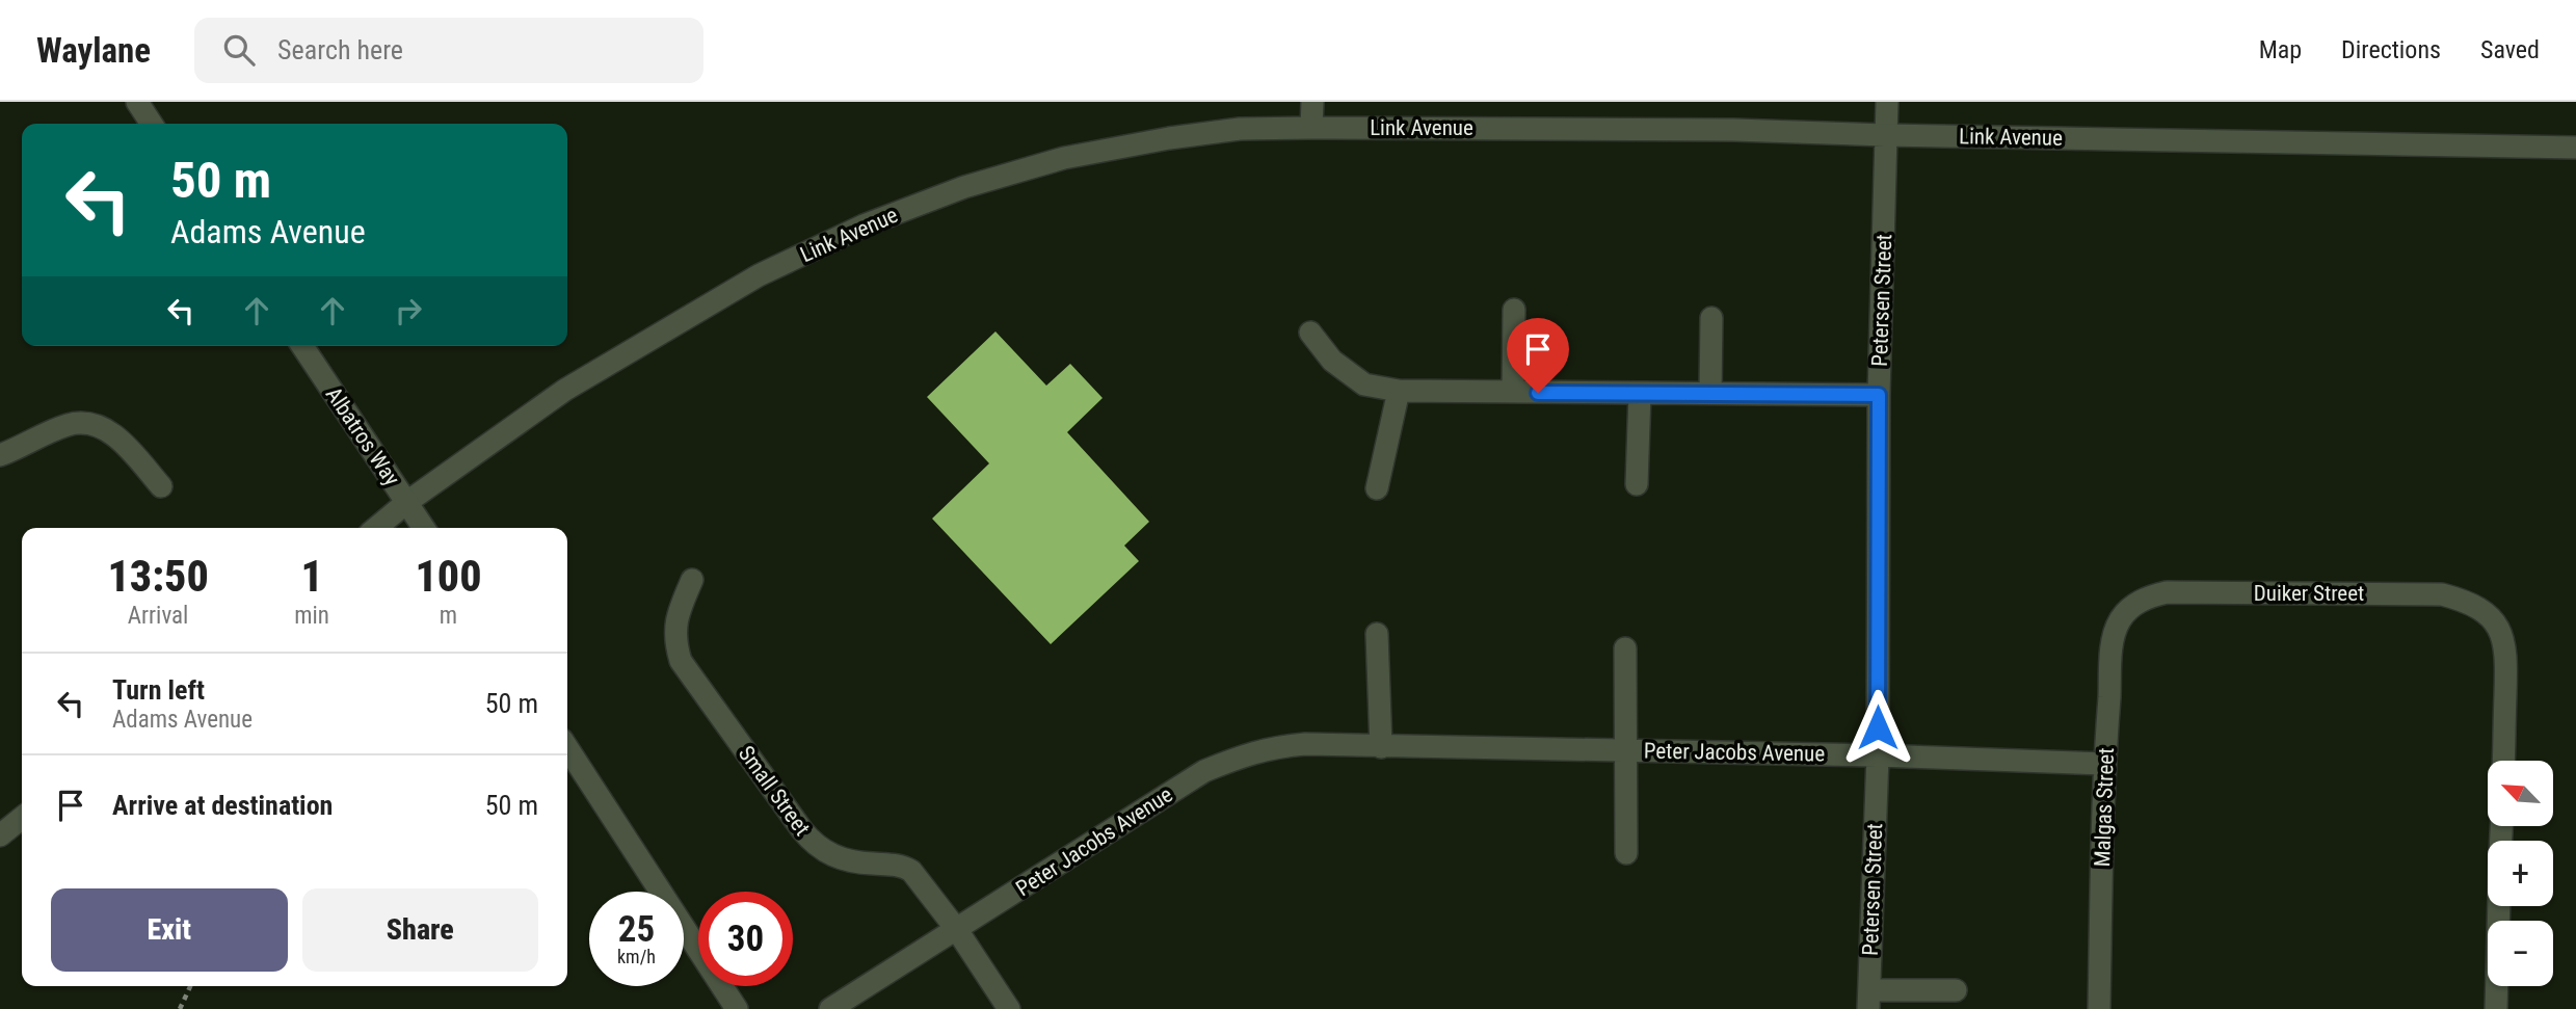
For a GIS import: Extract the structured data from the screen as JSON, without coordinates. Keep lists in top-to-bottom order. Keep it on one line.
{"streets":{"street":["Link Avenue","Petersen Street","Albatros Way","Duiker Street","Peter Jacobs Avenue","Small Street","Malgas Street"]},"crossings":[["Link Avenue","Petersen Street"],["Link Avenue","Albatros Way"],["Petersen Street","Peter Jacobs Avenue"],["Duiker Street","Malgas Street"],["Peter Jacobs Avenue","Small Street"],["Peter Jacobs Avenue","Malgas Street"]],"north":"top left","page":{"header":"Waylane","search":"Search here","nav":["Map","Directions","Saved"],"turn":["50 m","Adams Avenue"],"eta":["13:50","Arrival","1","min","100","m"],"list":[{"name":"Turn left","note":"Adams Avenue","value":"50 m"},{"name":"Arrive at destination","value":"50 m"}],"map_buttons":["+","−"],"buttons":["Exit","Share"],"speed":"25 km/h","limit":"30"}}
